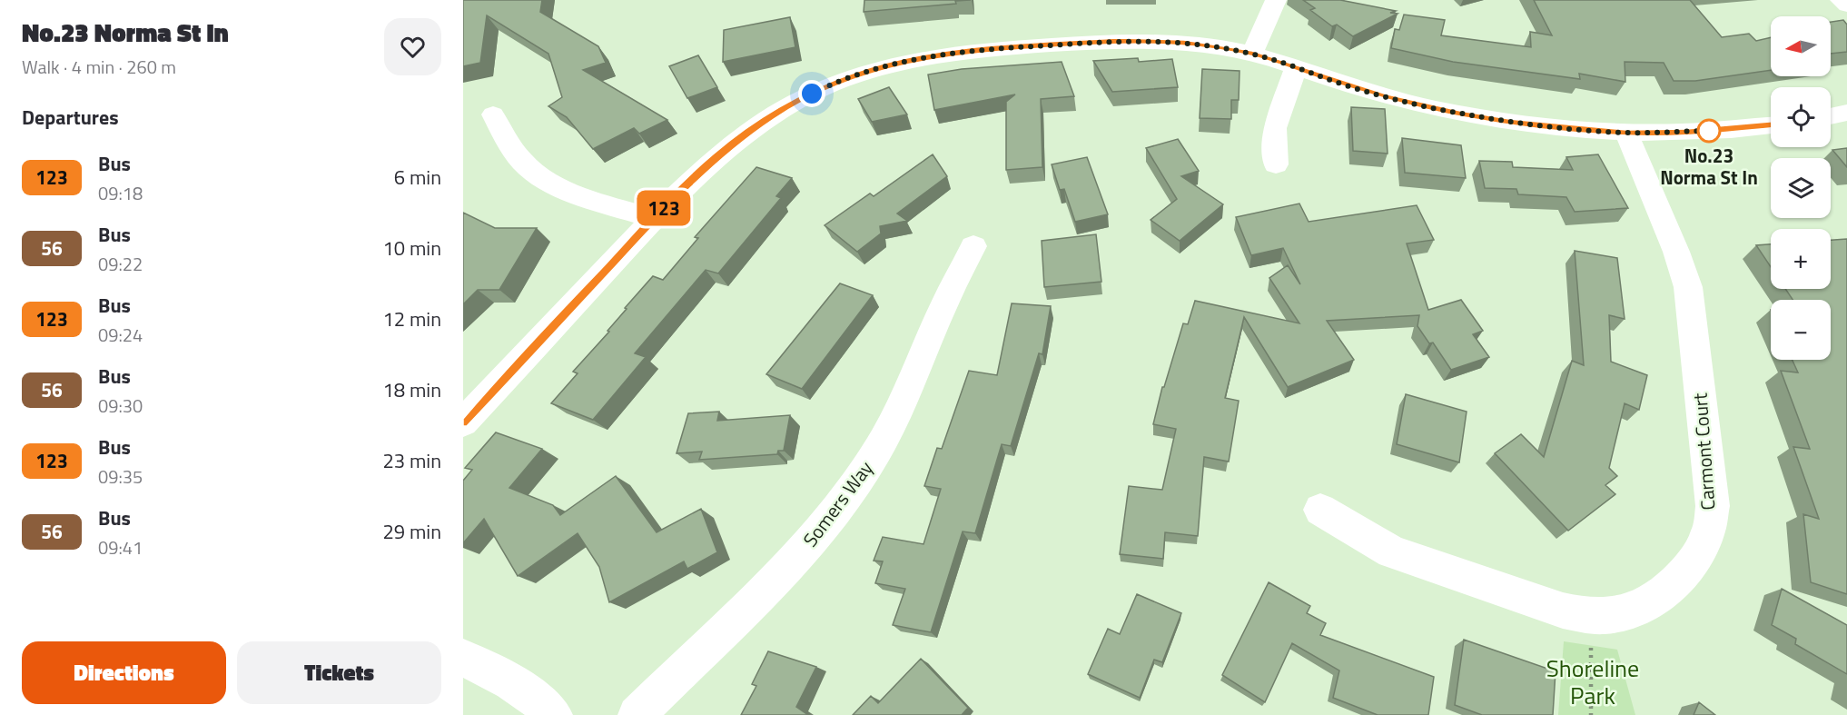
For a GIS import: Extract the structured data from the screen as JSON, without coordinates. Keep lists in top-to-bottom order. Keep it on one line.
{"streets":{"street":["Carmont Court","Somers Way"]},"parks":["Shoreline Park"],"places":["No.23 Norma St In"],"lines":["bus line 123"],"north":"left","page":{"heading":[["No.23 Norma St In","Walk · 4 min · 260 m"],"Departures"],"on_map":"123","map_buttons":["+","−"],"list":[{"mark":"123","name":"Bus","note":"09:18","value":"6 min"},{"mark":"56","name":"Bus","note":"09:22","value":"10 min"},{"mark":"123","name":"Bus","note":"09:24","value":"12 min"},{"mark":"56","name":"Bus","note":"09:30","value":"18 min"},{"mark":"123","name":"Bus","note":"09:35","value":"23 min"},{"mark":"56","name":"Bus","note":"09:41","value":"29 min"}],"buttons":["Directions","Tickets"]}}
